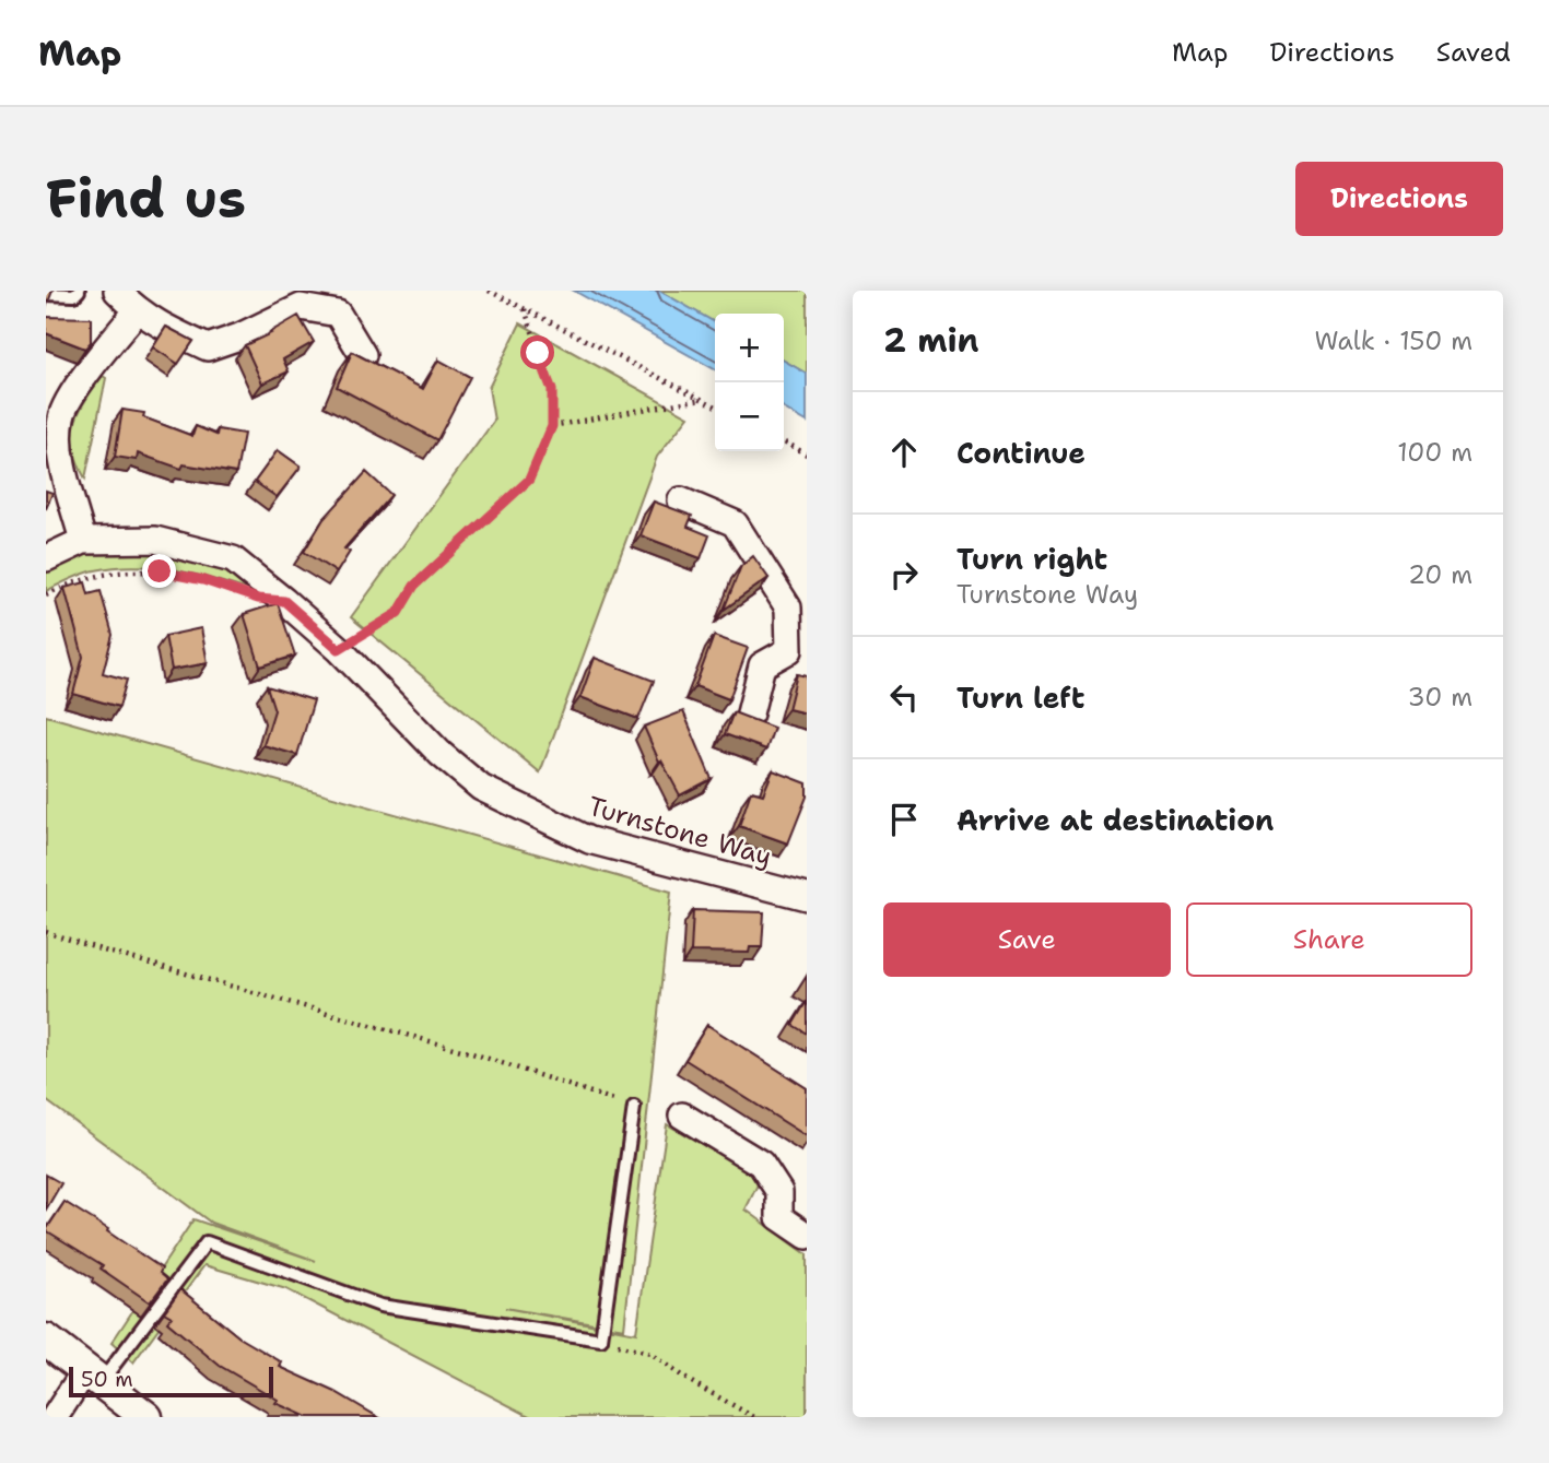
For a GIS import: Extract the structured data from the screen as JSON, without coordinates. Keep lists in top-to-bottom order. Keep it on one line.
{"streets":{"street":["Turnstone Way"]},"scale_bar":"50 m","page":{"header":"Map","nav":["Map","Directions","Saved"],"buttons":["Directions",["Save","Share"]],"title":"Find us","heading":["2 min","Walk · 150 m"],"map_buttons":["+","−"],"list":[["Continue","100 m"],["Turn right","Turnstone Way","20 m"],["Turn left","30 m"],"Arrive at destination"],"scale":"50 m"}}
